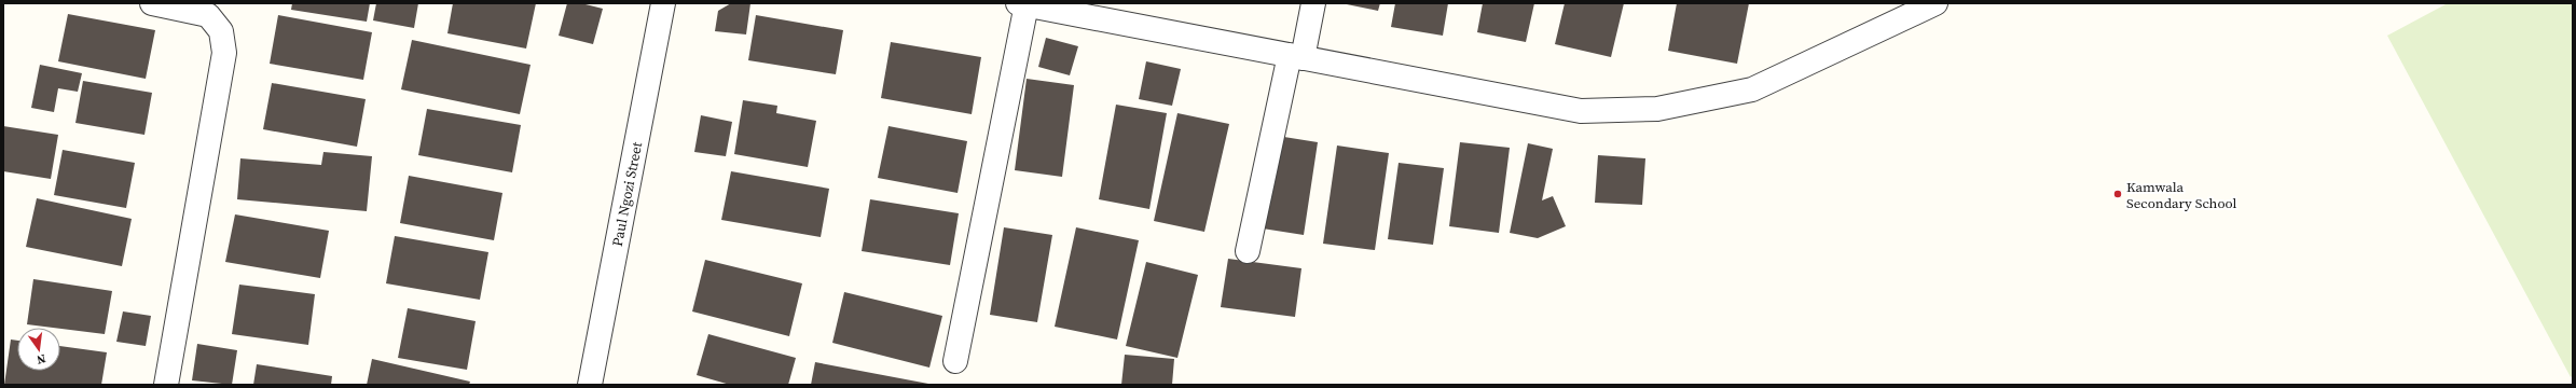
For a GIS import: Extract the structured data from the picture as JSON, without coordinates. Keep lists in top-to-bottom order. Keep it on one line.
{"streets":{"street":["Paul Ngozi Street"]},"places":["Kamwala Secondary School"],"north":"bottom"}
